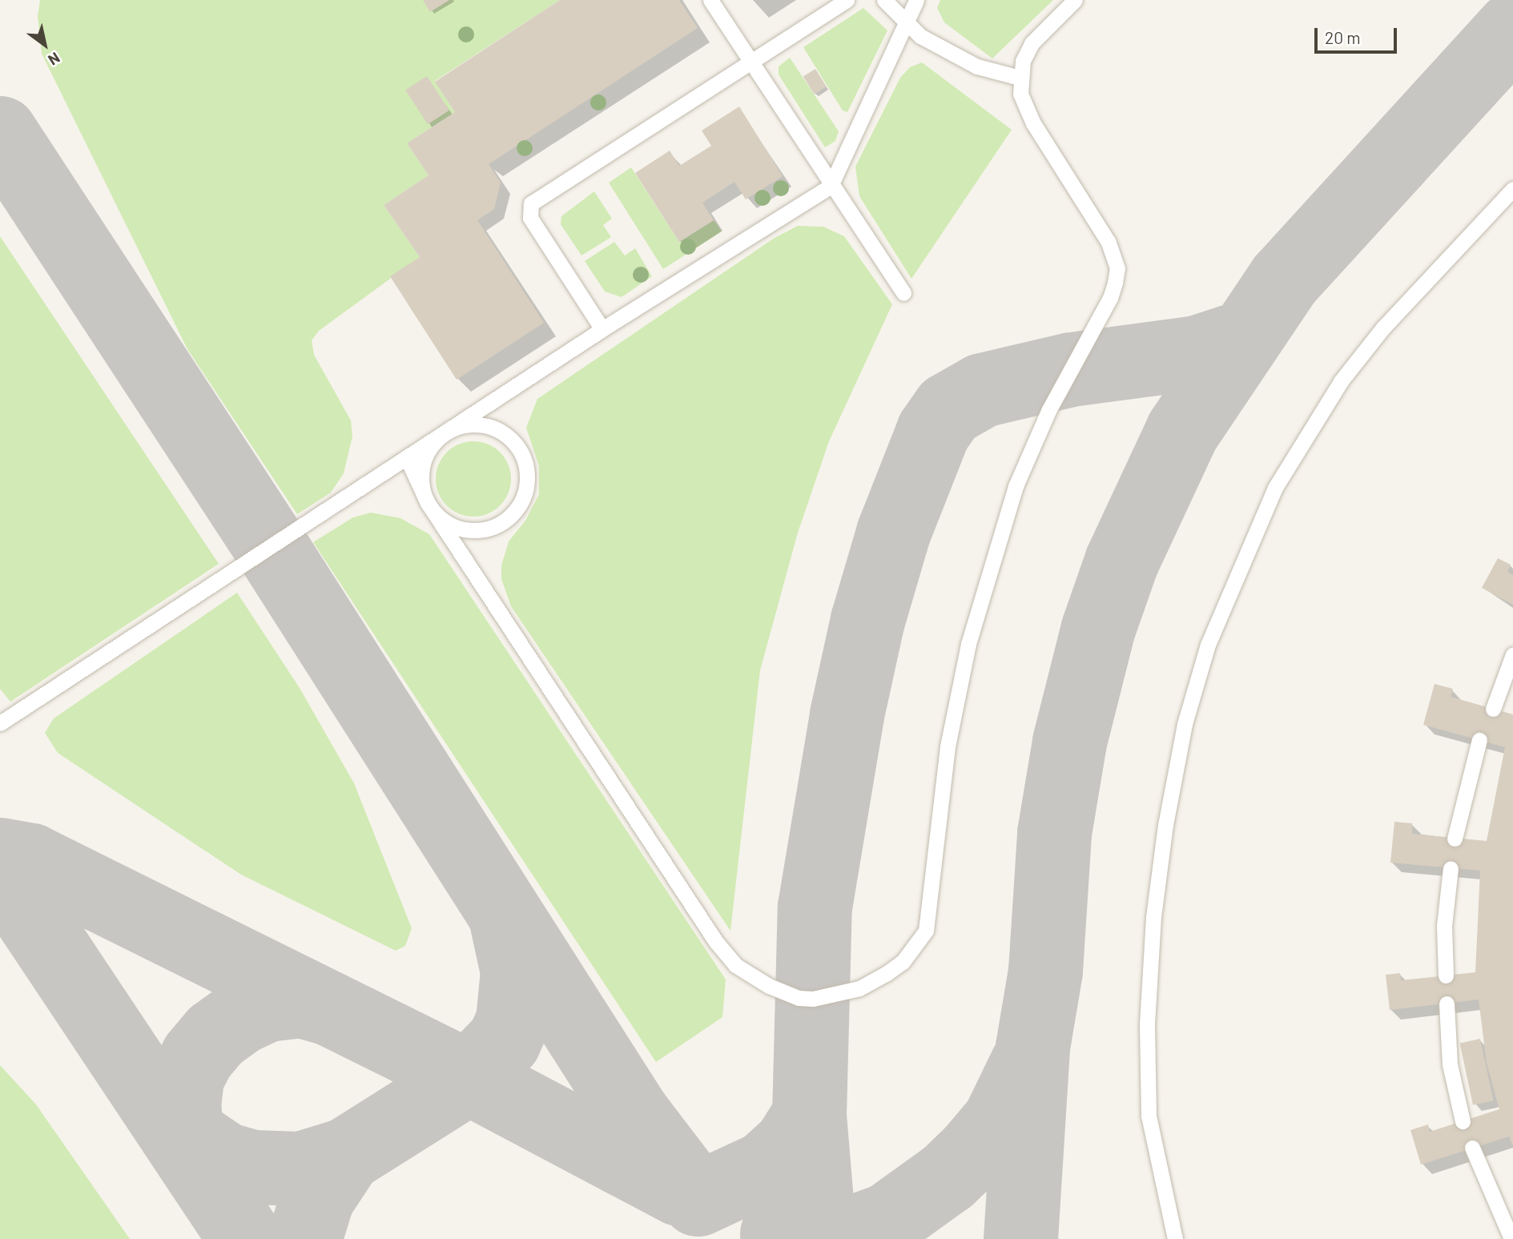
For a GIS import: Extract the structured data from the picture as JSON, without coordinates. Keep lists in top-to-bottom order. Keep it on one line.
{"scale_bar":"20 m","north":"bottom right"}
